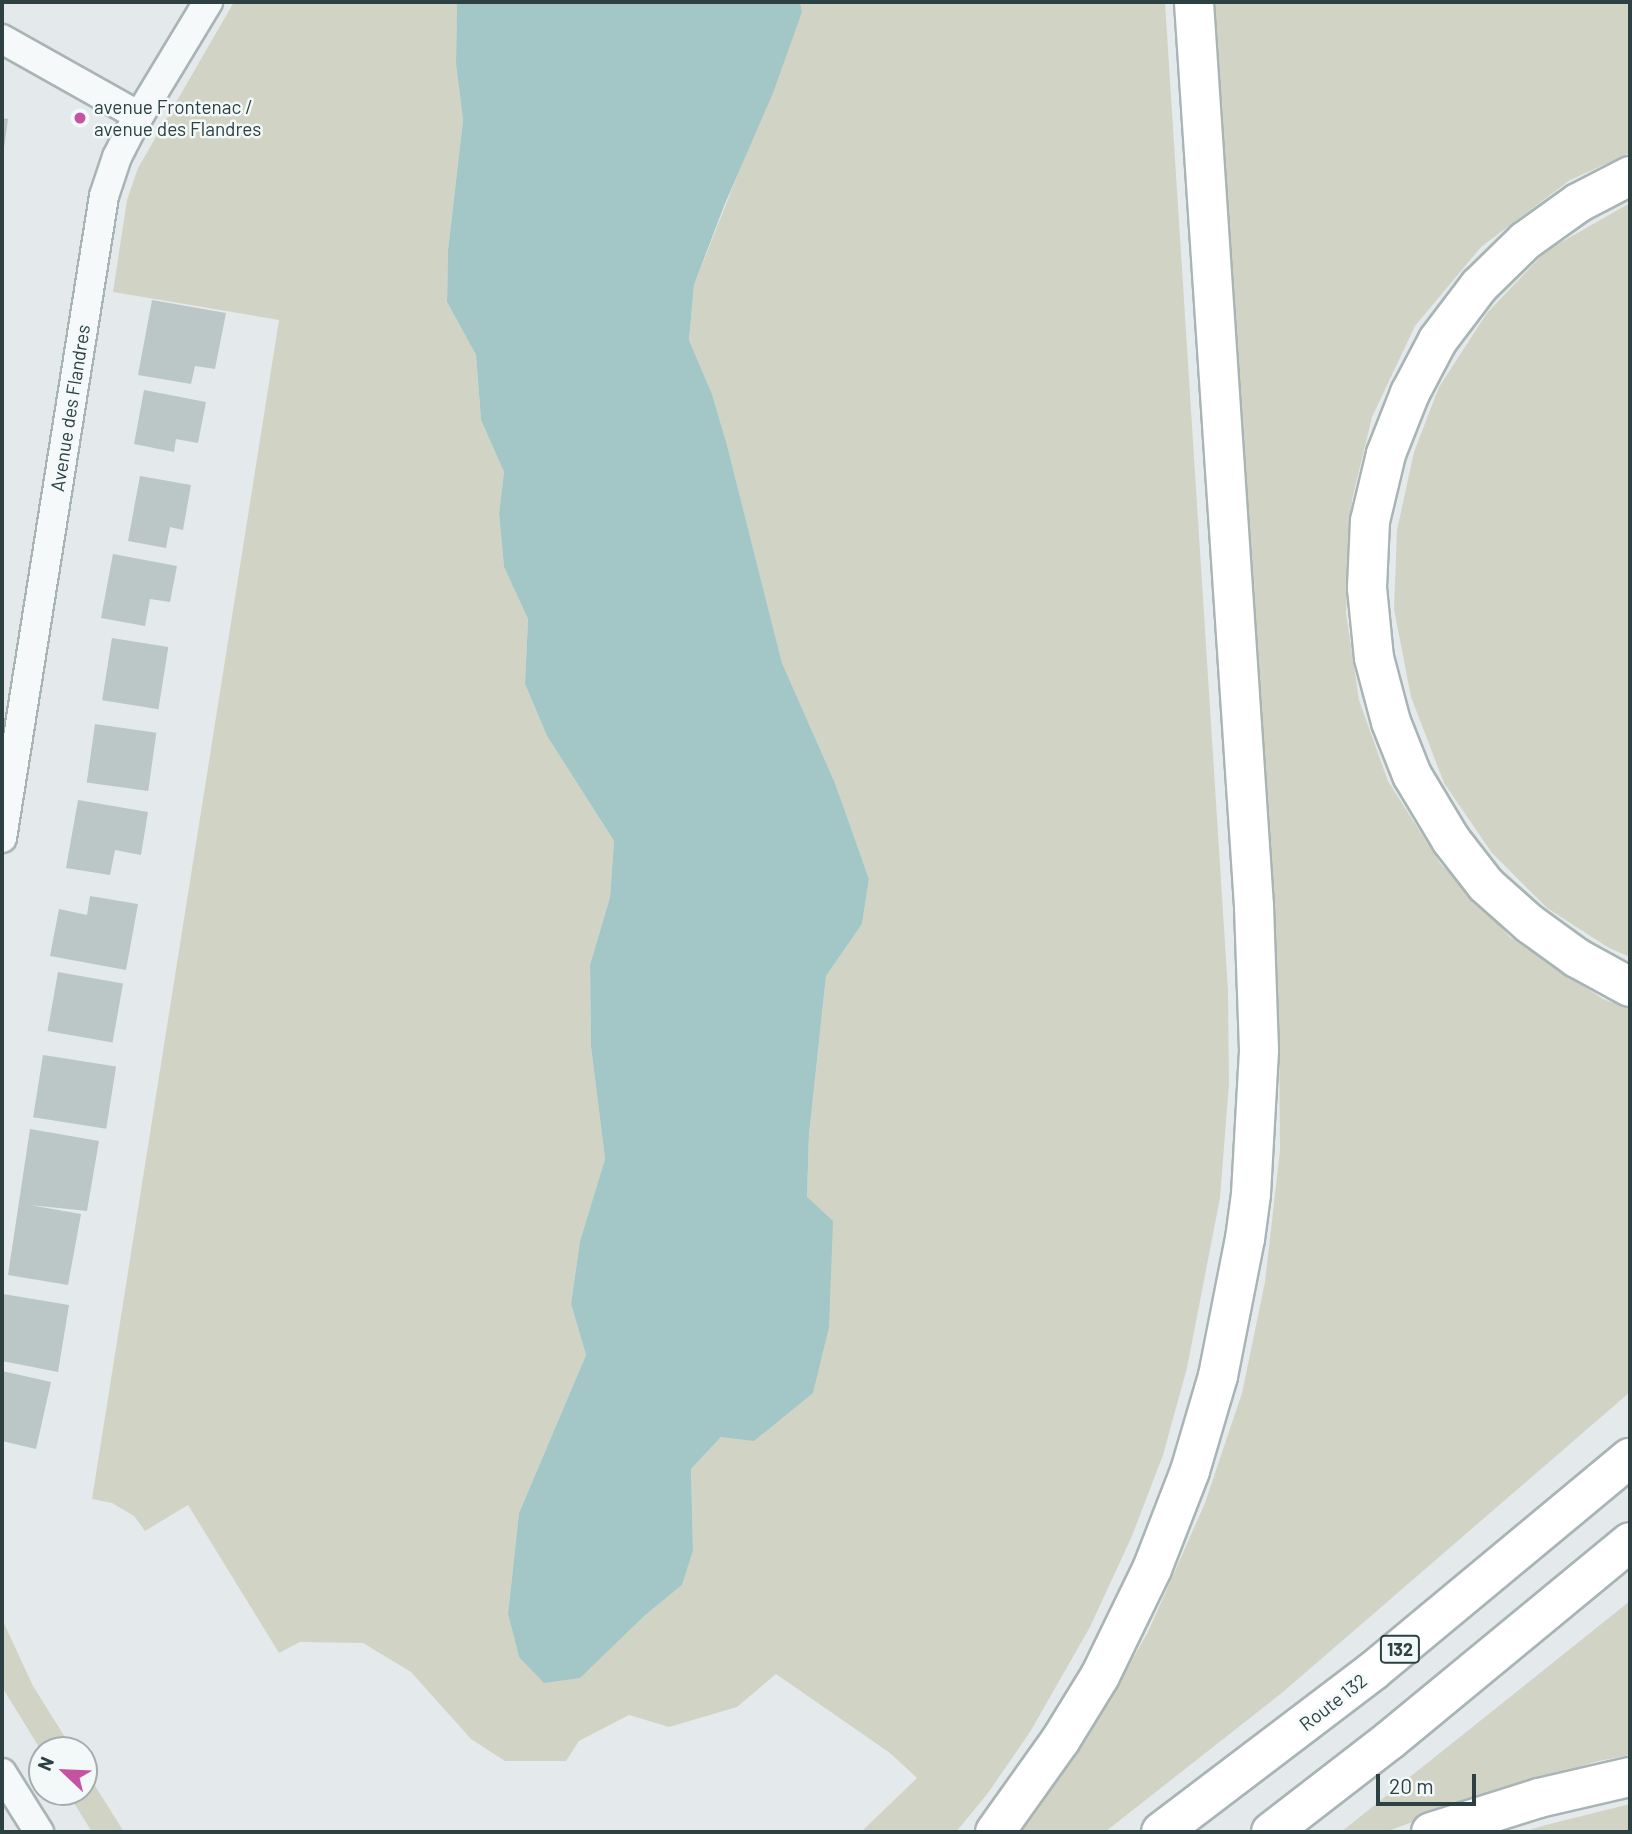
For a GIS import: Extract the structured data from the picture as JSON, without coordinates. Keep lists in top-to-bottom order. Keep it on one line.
{"streets":{"highway":["132","Route 132"],"street":["Avenue des Flandres"]},"places":["avenue Frontenac / avenue des Flandres"],"scale_bar":"20 m","north":"top left"}
